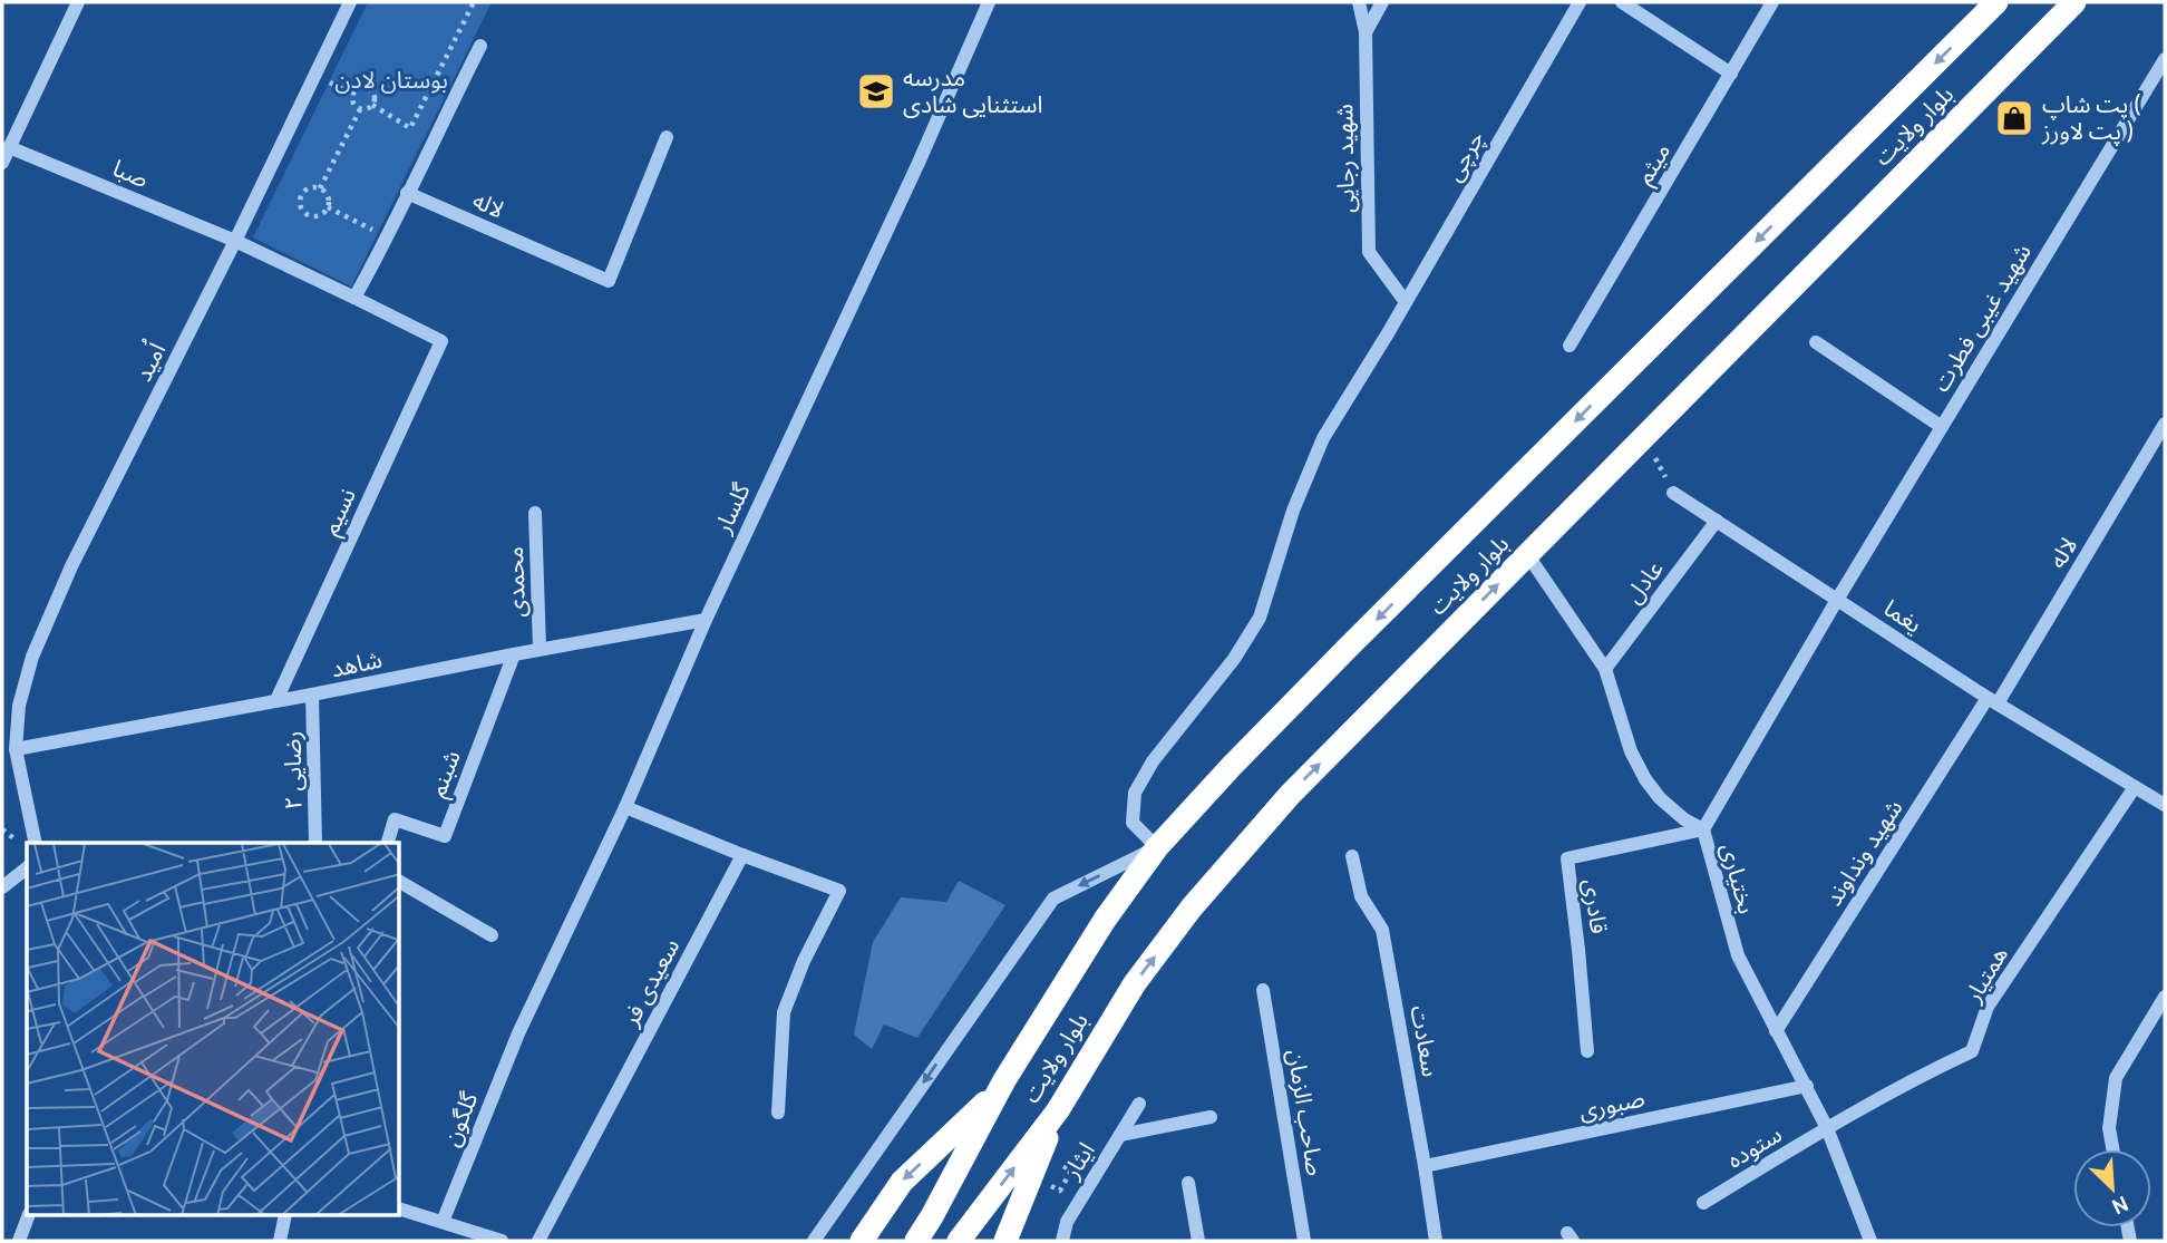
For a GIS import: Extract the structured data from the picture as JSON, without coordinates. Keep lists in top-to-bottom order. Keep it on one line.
{"streets":{"highway":["بلوار ولایت"],"street":["چرچی","شهید رجایی","میثم","صبا","لاله","شهید غیبی فطرت","اُمید","گلسار","نسیم","محمدی","عادل","یغما","شاهد","رضایی ۲","شبنم","شهید ونداوند","بختیاری","قادری","همتیار","سعیدی فر","سعادت","صبوری","صاحب الزمان","گلگون","ستوده","ایثار"]},"crossings":[["بلوار ولایت","چرچی"],["بلوار ولایت","بختیاری"],["چرچی","شهید رجایی"],["صبا","اُمید"],["صبا","نسیم"],["لاله","یغما"],["لاله","شهید ونداوند"],["شهید غیبی فطرت","یغما"],["شهید غیبی فطرت","بختیاری"],["شهید غیبی فطرت","قادری"],["اُمید","شاهد"],["گلسار","شاهد"],["گلسار","گلگون"],["نسیم","شاهد"],["محمدی","شاهد"],["عادل","یغما"],["عادل","بختیاری"],["یغما","شهید ونداوند"],["یغما","همتیار"],["شاهد","رضایی ۲"],["شاهد","شبنم"],["شهید ونداوند","بختیاری"],["بختیاری","قادری"],["بختیاری","همتیار"],["بختیاری","صبوری"],["بختیاری","ستوده"],["همتیار","ستوده"],["سعادت","صبوری"]],"parks":["بوستان لادن"],"places":{"school or university":["مدرسه استثنایی شادی"],"shop":["پت شاپ ( پت لاورز )"]},"north":"bottom right"}
